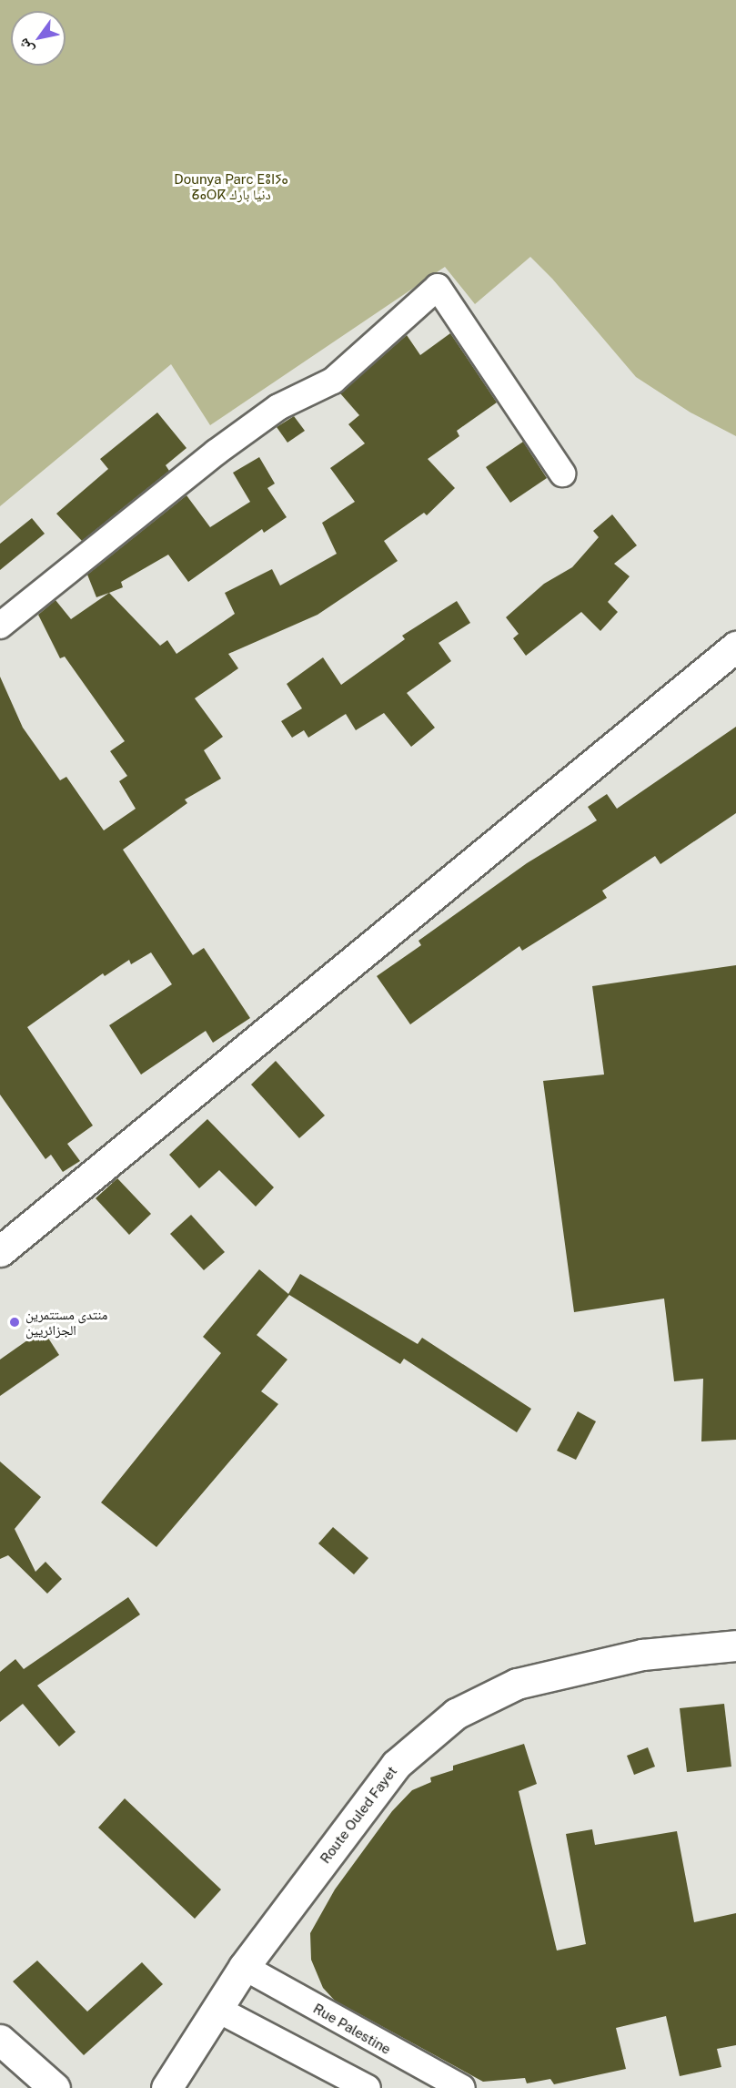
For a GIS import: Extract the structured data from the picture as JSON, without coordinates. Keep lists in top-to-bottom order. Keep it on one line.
{"streets":{"street":["Route Ouled Fayet","Rue Palestine"]},"crossings":[["Route Ouled Fayet","Rue Palestine"]],"parks":["Dounya Parc ⴹⵓⵏⵢⴰ ⵒⴰⵔⴽ دنيا بارك"],"places":["منتدى مستتمرين الجزائريين"],"north":"bottom left"}
